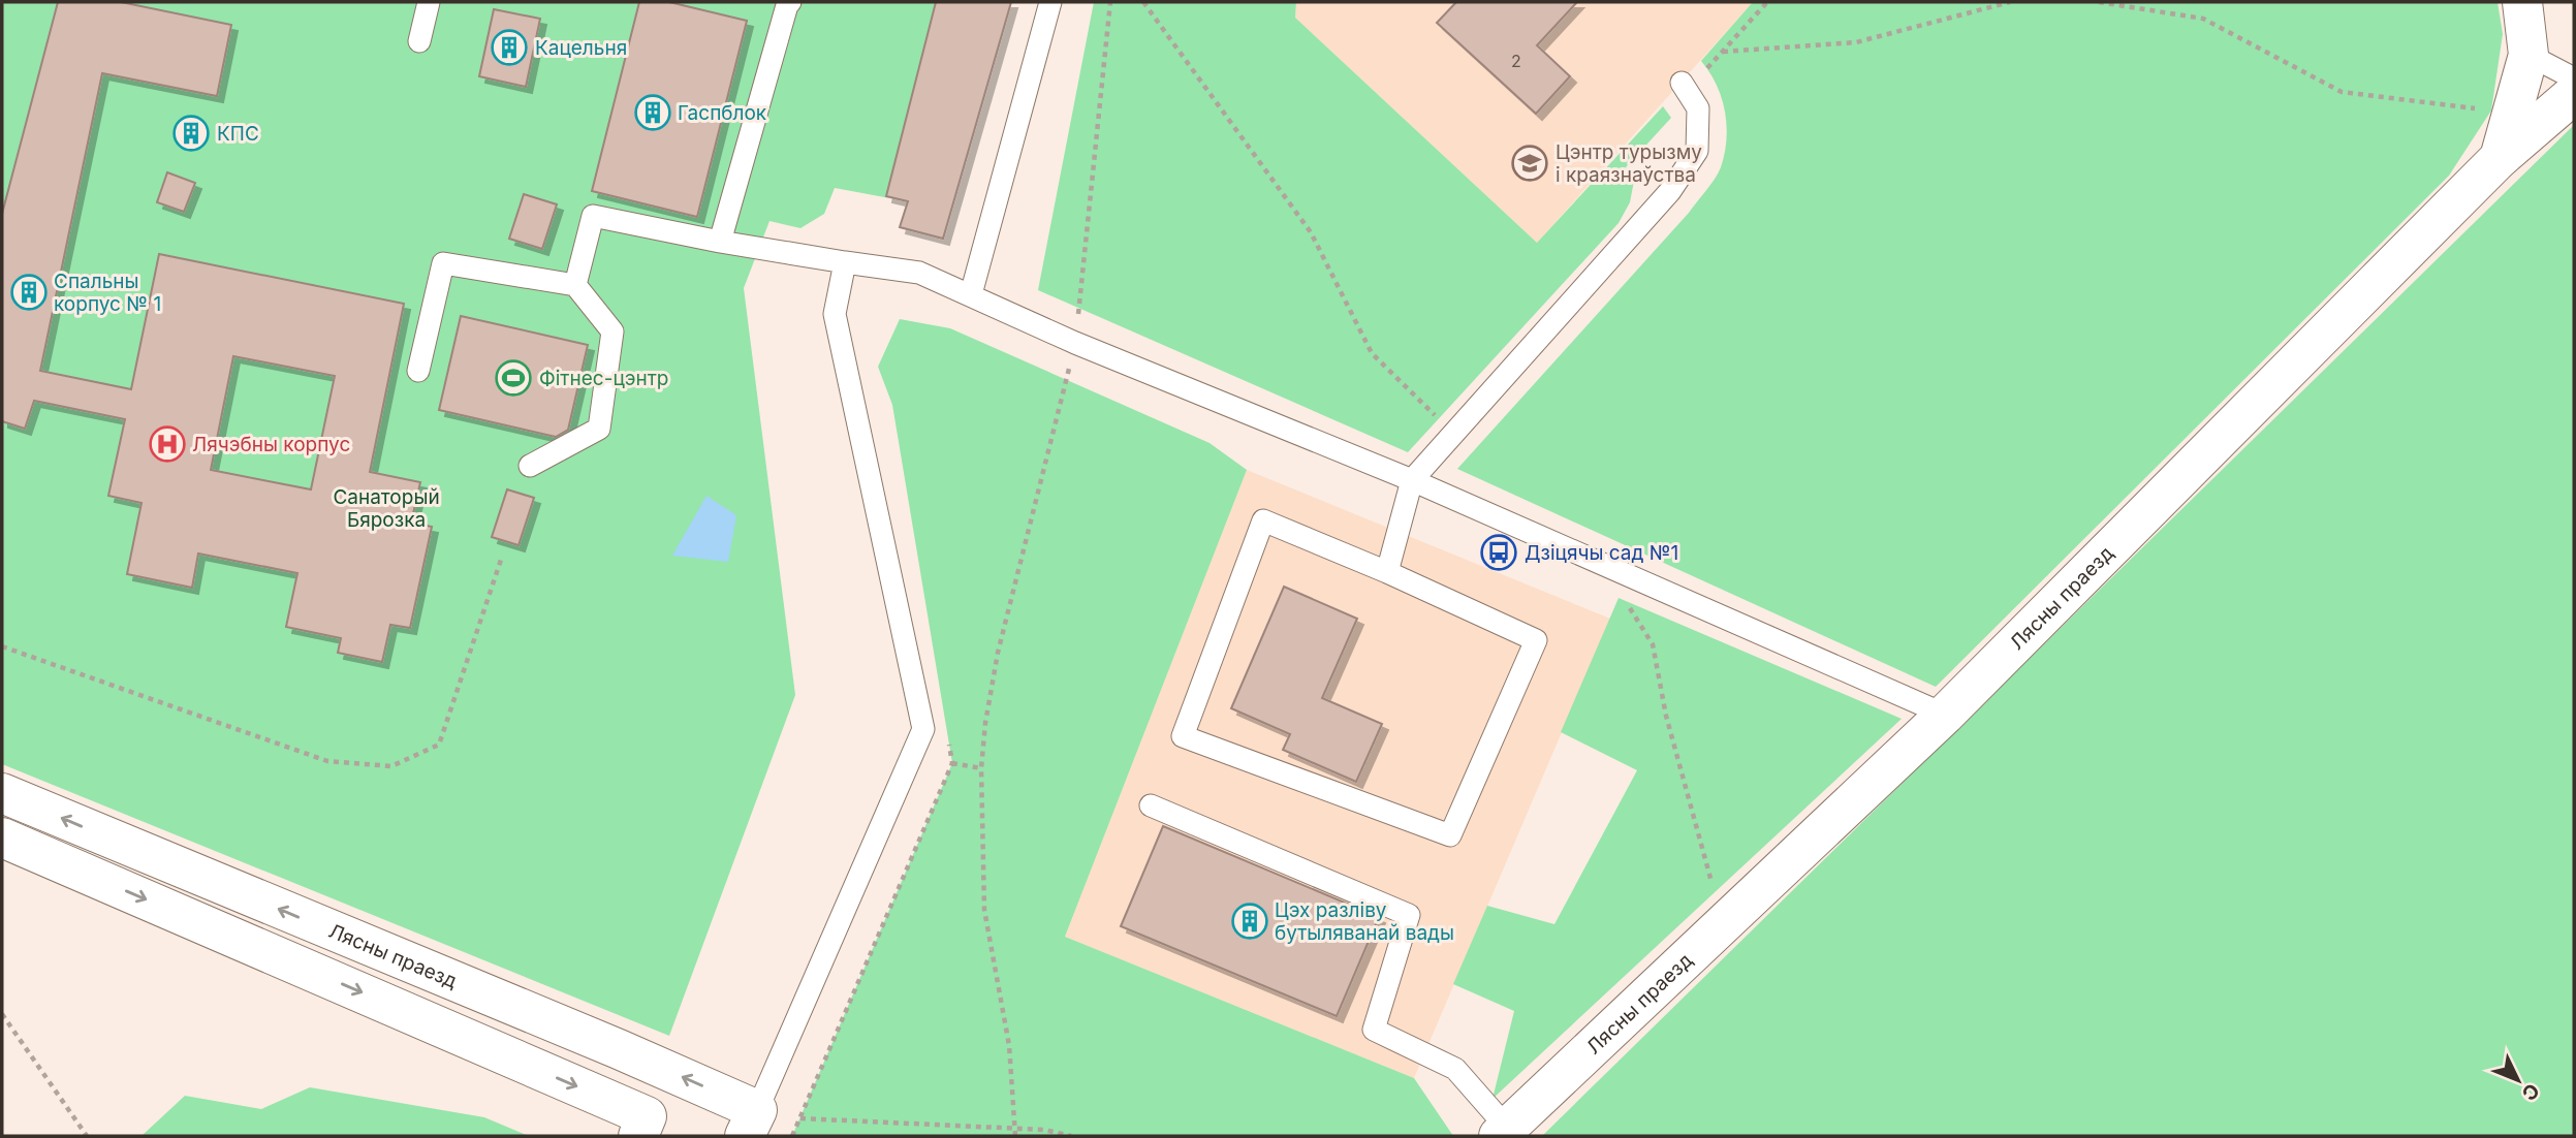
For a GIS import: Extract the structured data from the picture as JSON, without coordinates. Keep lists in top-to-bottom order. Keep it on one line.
{"streets":{"street":["Лясны праезд"]},"parks":["Санаторый Бярозка"],"places":{"building":["Кацельня","Гаспблок","КПС","Спальны корпус № 1","Цэх разліву бутыляванай вады"],"school or university":["Цэнтр турызму і краязнаўства"],"sports":["Фітнес-цэнтр"],"hospital":["Лячэбны корпус"],"bus stop":["Дзіцячы сад №1"]},"house_numbers":["2"],"north":"bottom right"}
